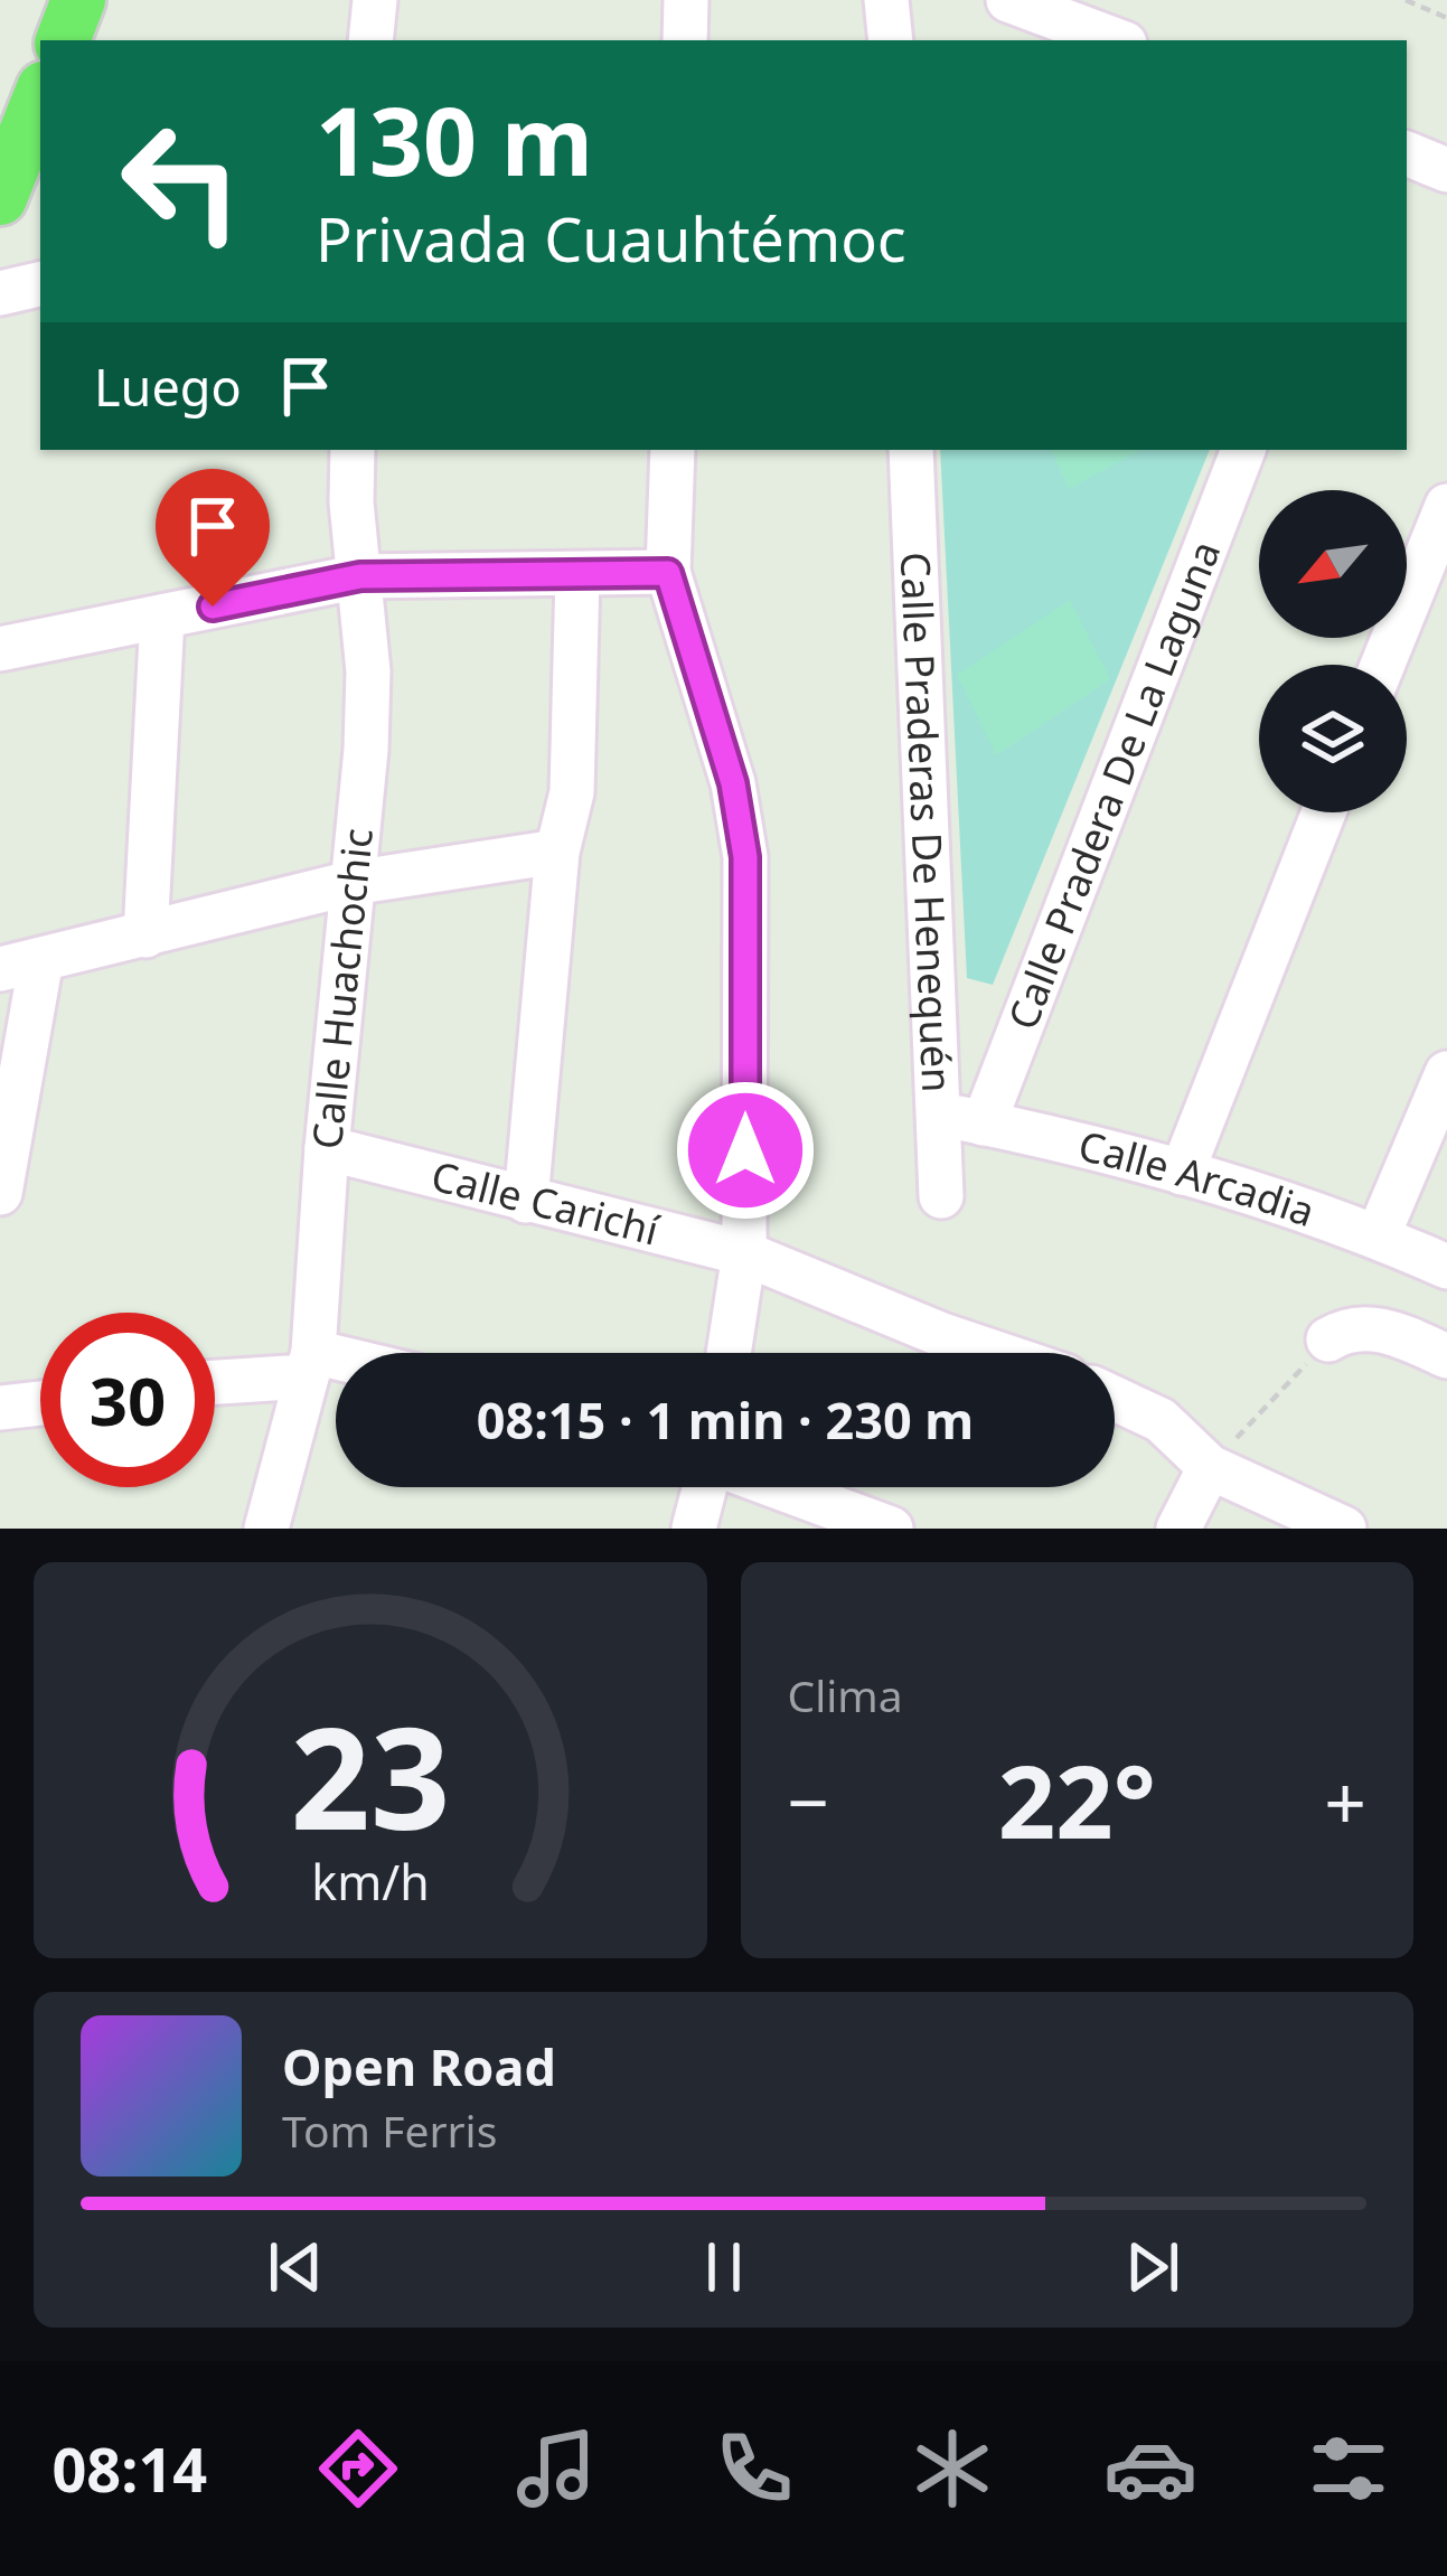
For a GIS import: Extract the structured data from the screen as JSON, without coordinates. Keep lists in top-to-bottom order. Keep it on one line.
{"streets":{"street":["Calle Pradera De La Laguna","Calle Praderas De Henequén","Calle Huachochic","Calle Arcadia","Calle Carichí"]},"crossings":[["Calle Pradera De La Laguna","Calle Praderas De Henequén"],["Calle Pradera De La Laguna","Calle Arcadia"],["Calle Praderas De Henequén","Calle Arcadia"],["Calle Huachochic","Calle Carichí"]],"north":"bottom left","page":{"turn":["130 m","Privada Cuauhtémoc"],"then":"Luego","limit":"30","trip":"08:15 · 1 min · 230 m","tile":"Clima","heat":["−","22°","+"],"song":["Open Road","Tom Ferris"],"tabs":"08:14","gauge":["23","km/h"]}}
